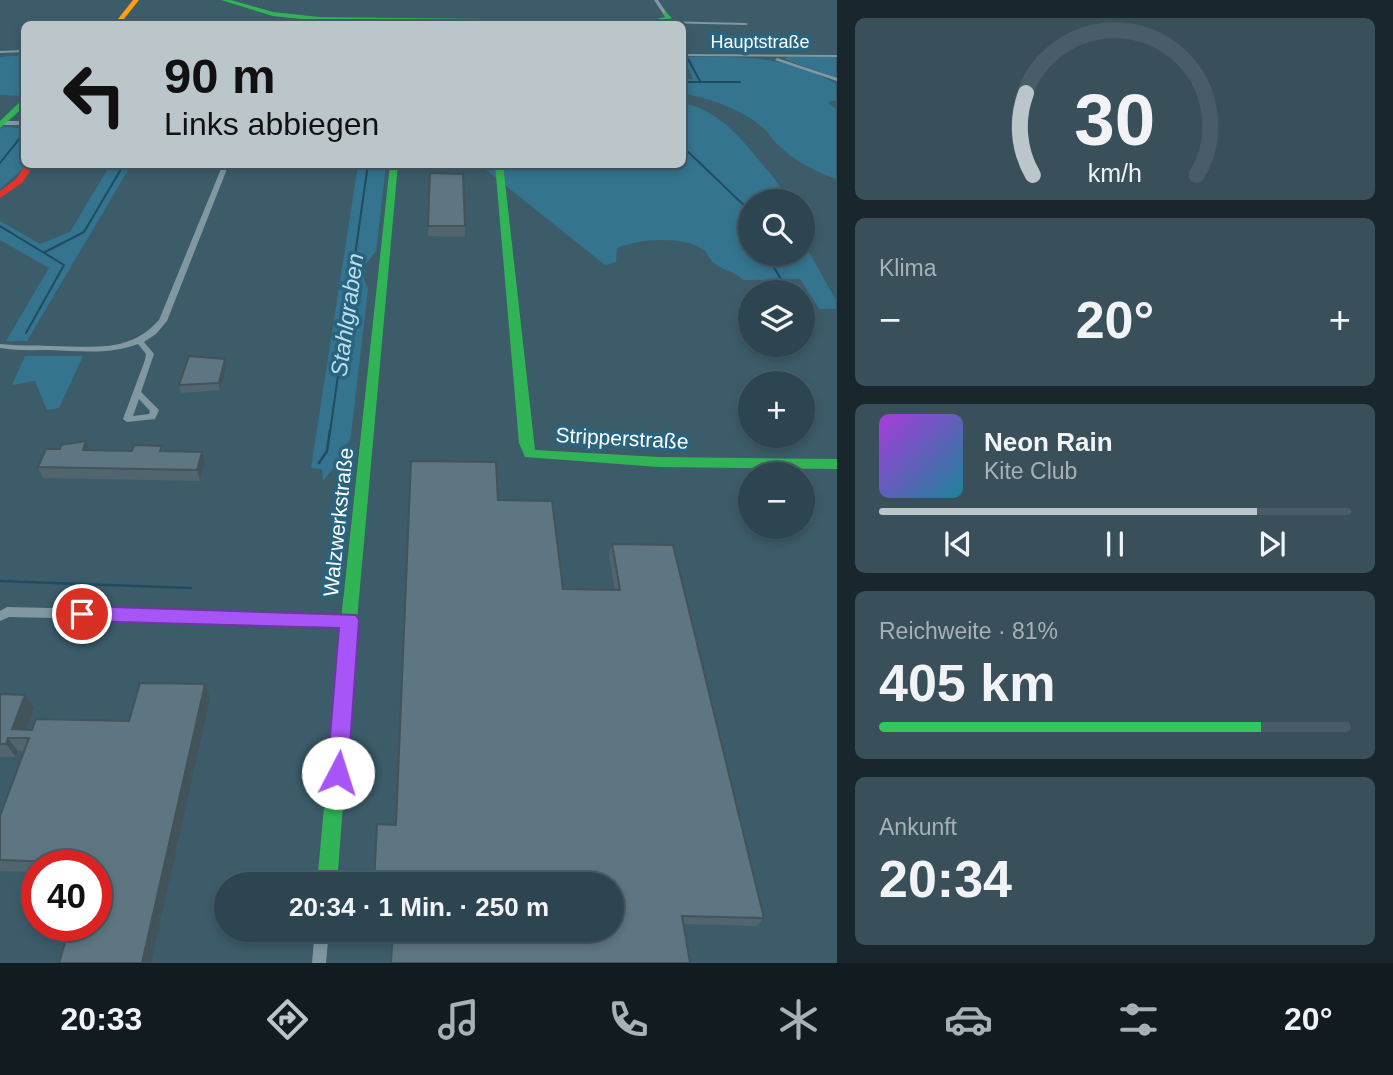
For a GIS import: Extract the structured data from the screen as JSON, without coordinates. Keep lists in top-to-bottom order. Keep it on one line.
{"streets":{"street":["Hauptstraße","Stripperstraße","Walzwerkstraße"]},"water":["Stahlgraben"],"page":{"turn":["90 m","Links abbiegen"],"map_buttons":["+","−"],"tile":["Klima",["Reichweite · 81%","405 km"],["Ankunft","20:34"]],"heat":["−","20°","+"],"song":["Neon Rain","Kite Club"],"limit":"40","trip":"20:34 · 1 Min. · 250 m","tabs":["20:33","20°"],"gauge":["30","km/h"]}}
